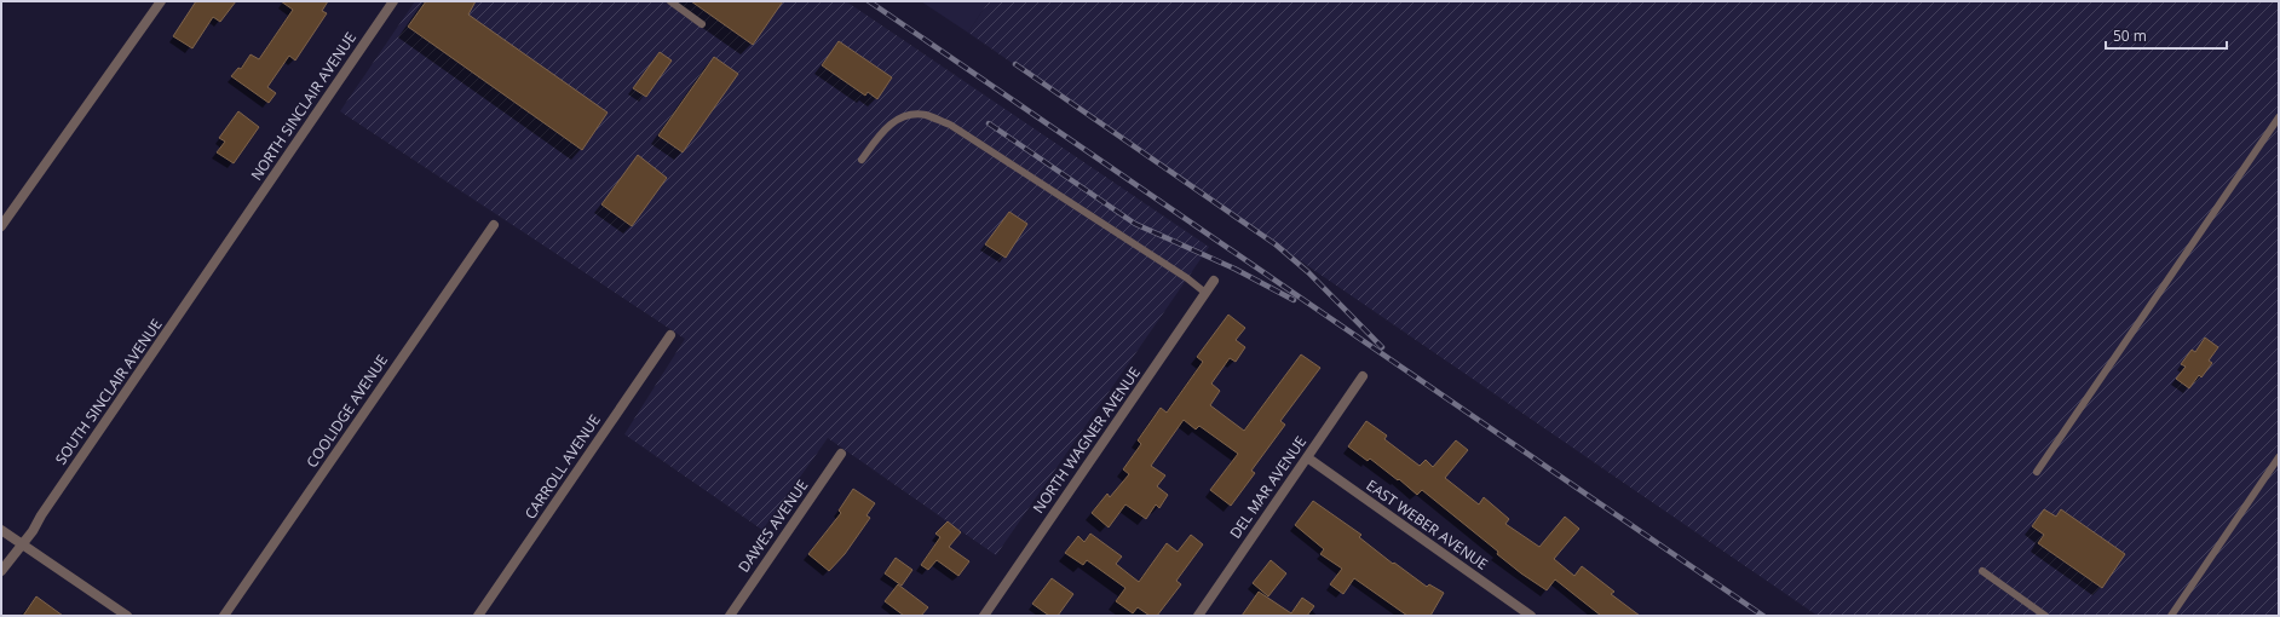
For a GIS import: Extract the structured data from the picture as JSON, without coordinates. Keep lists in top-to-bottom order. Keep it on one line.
{"streets":{"street":["NORTH SINCLAIR AVENUE","SOUTH SINCLAIR AVENUE","COOLIDGE AVENUE","NORTH WAGNER AVENUE","CARROLL AVENUE","DEL MAR AVENUE","EAST WEBER AVENUE","DAWES AVENUE"]},"crossings":[["NORTH SINCLAIR AVENUE","SOUTH SINCLAIR AVENUE"],["DEL MAR AVENUE","EAST WEBER AVENUE"]],"scale_bar":"50 m"}
